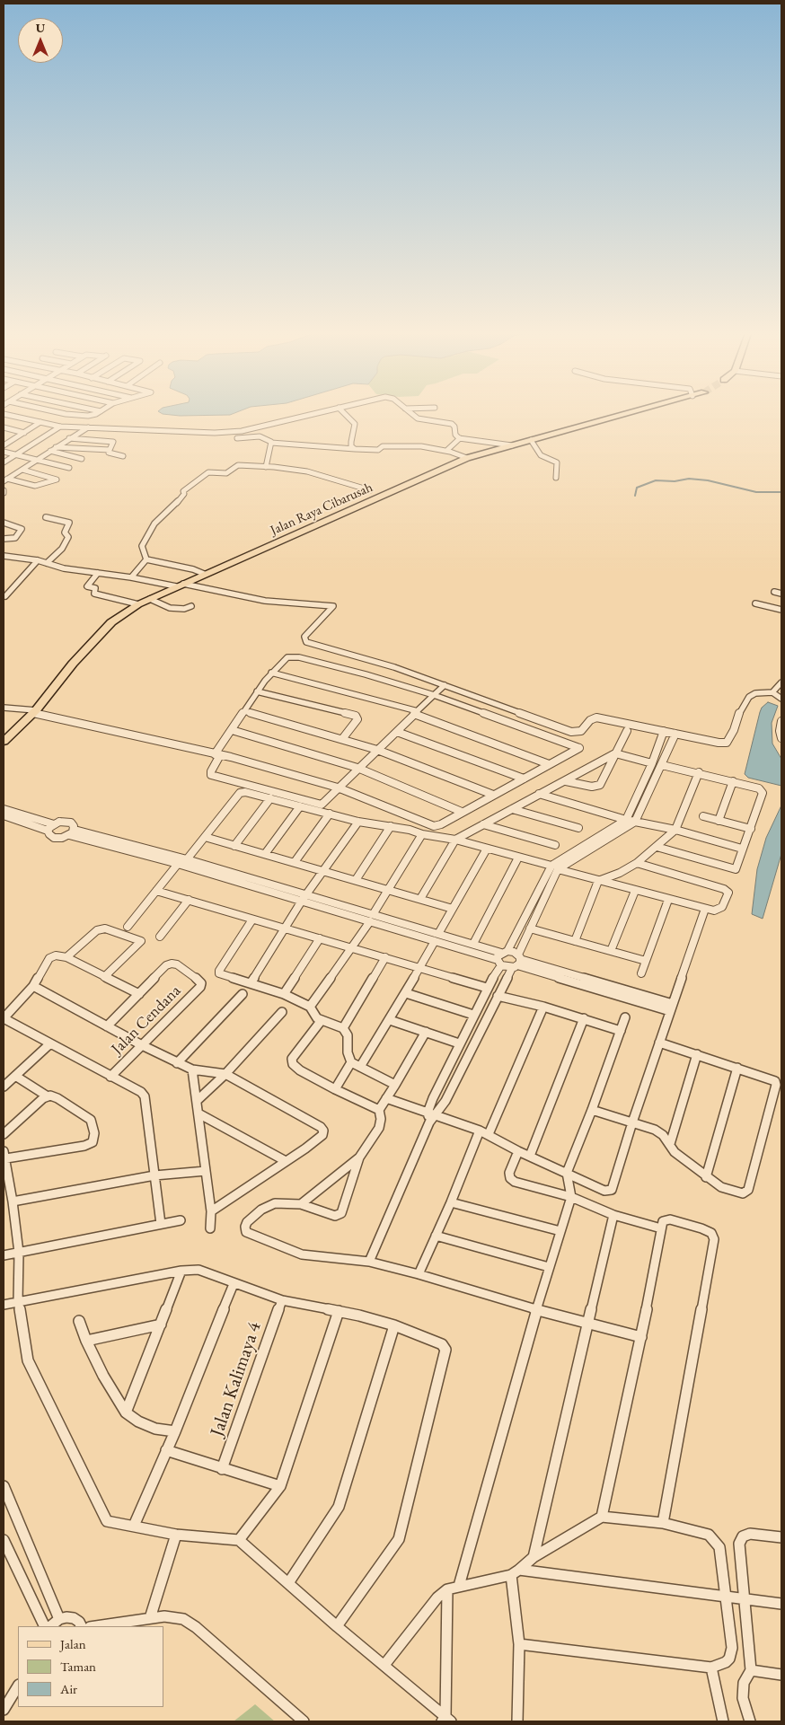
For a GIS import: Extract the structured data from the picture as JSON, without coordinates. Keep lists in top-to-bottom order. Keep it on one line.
{"streets":{"main road":["Jalan Raya Cibarusah"],"street":["Jalan Cendana","Jalan Kalimaya 4"]},"legend":["Jalan","Taman","Air"],"north":"top"}
